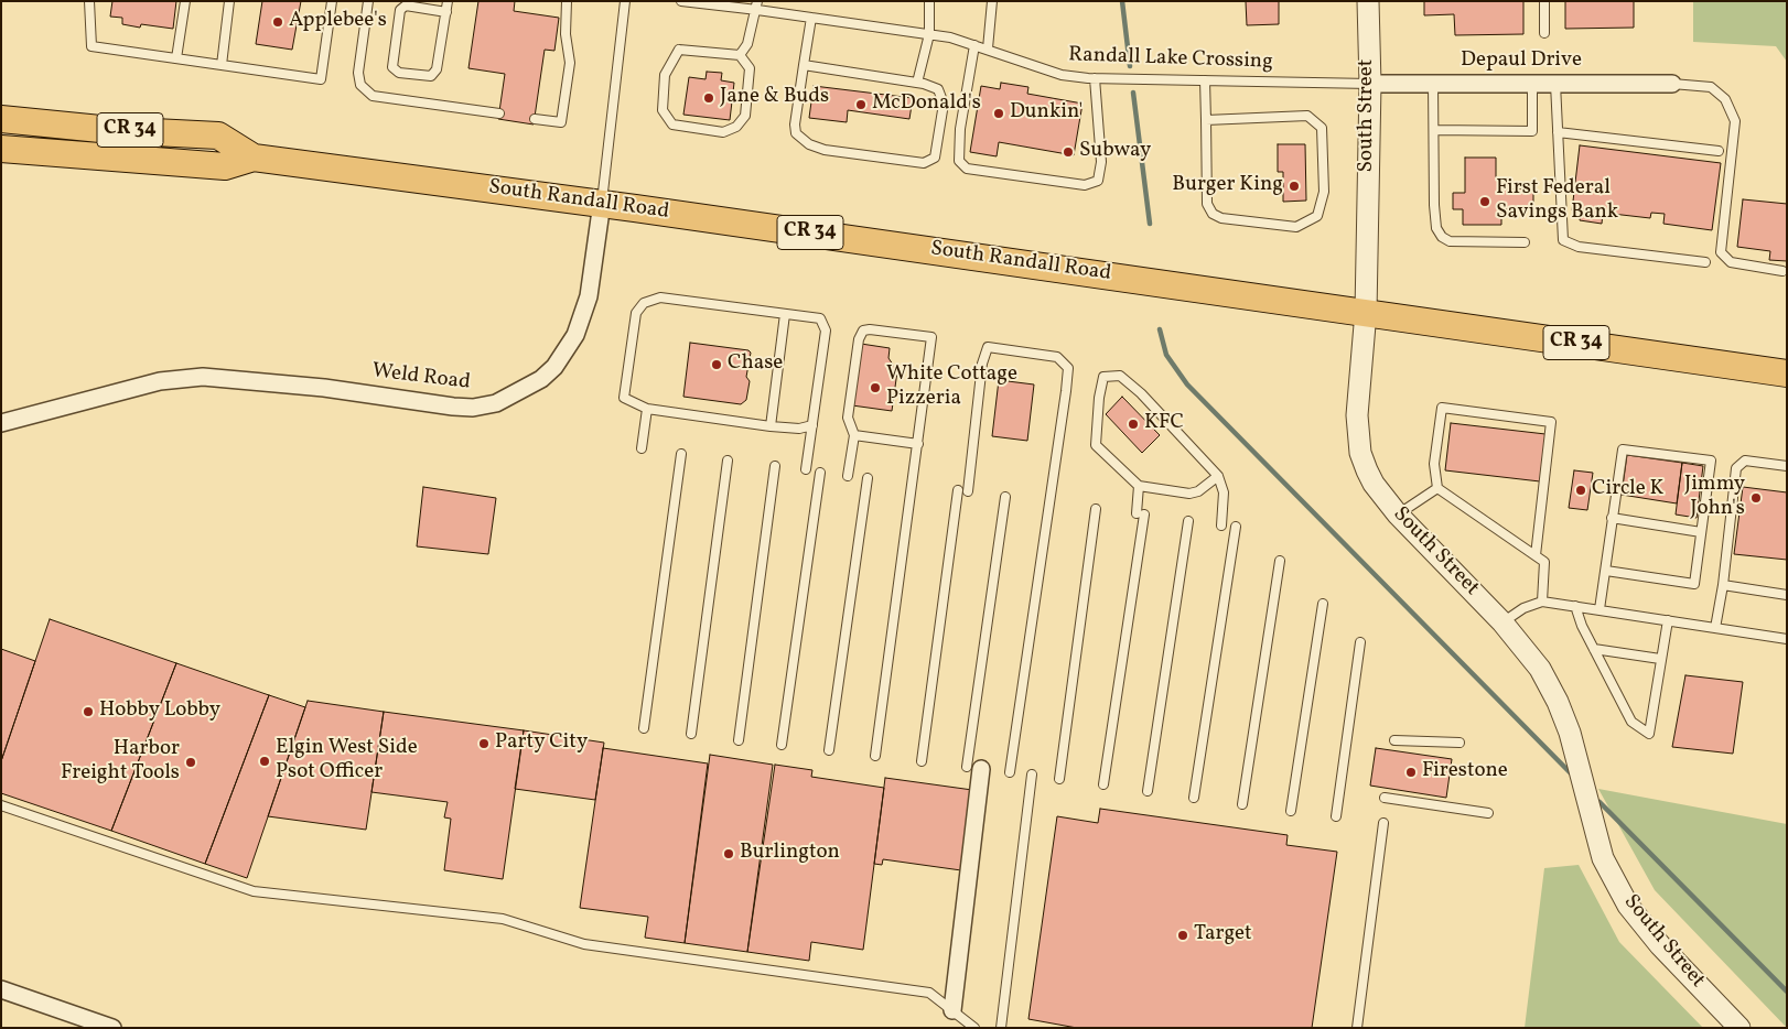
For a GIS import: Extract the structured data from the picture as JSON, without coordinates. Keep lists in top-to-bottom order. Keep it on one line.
{"streets":{"main road":["CR 34","South Randall Road"],"street":["Depaul Drive","South Street","Weld Road"],"lane":["Randall Lake Crossing"]},"crossings":[["Randall Lake Crossing","Depaul Drive"],["Randall Lake Crossing","South Street"],["Depaul Drive","South Street"],["South Street","South Randall Road"],["South Randall Road","Weld Road"]],"places":["Applebee's","Jane & Buds","McDonald's","Dunkin'","Subway","Burger King","First Federal Savings Bank","Chase","White Cottage Pizzeria","KFC","Circle K","Jimmy John's","Hobby Lobby","Party City","Elgin West Side Psot Officer","Harbor Freight Tools","Firestone","Burlington","Target"]}
